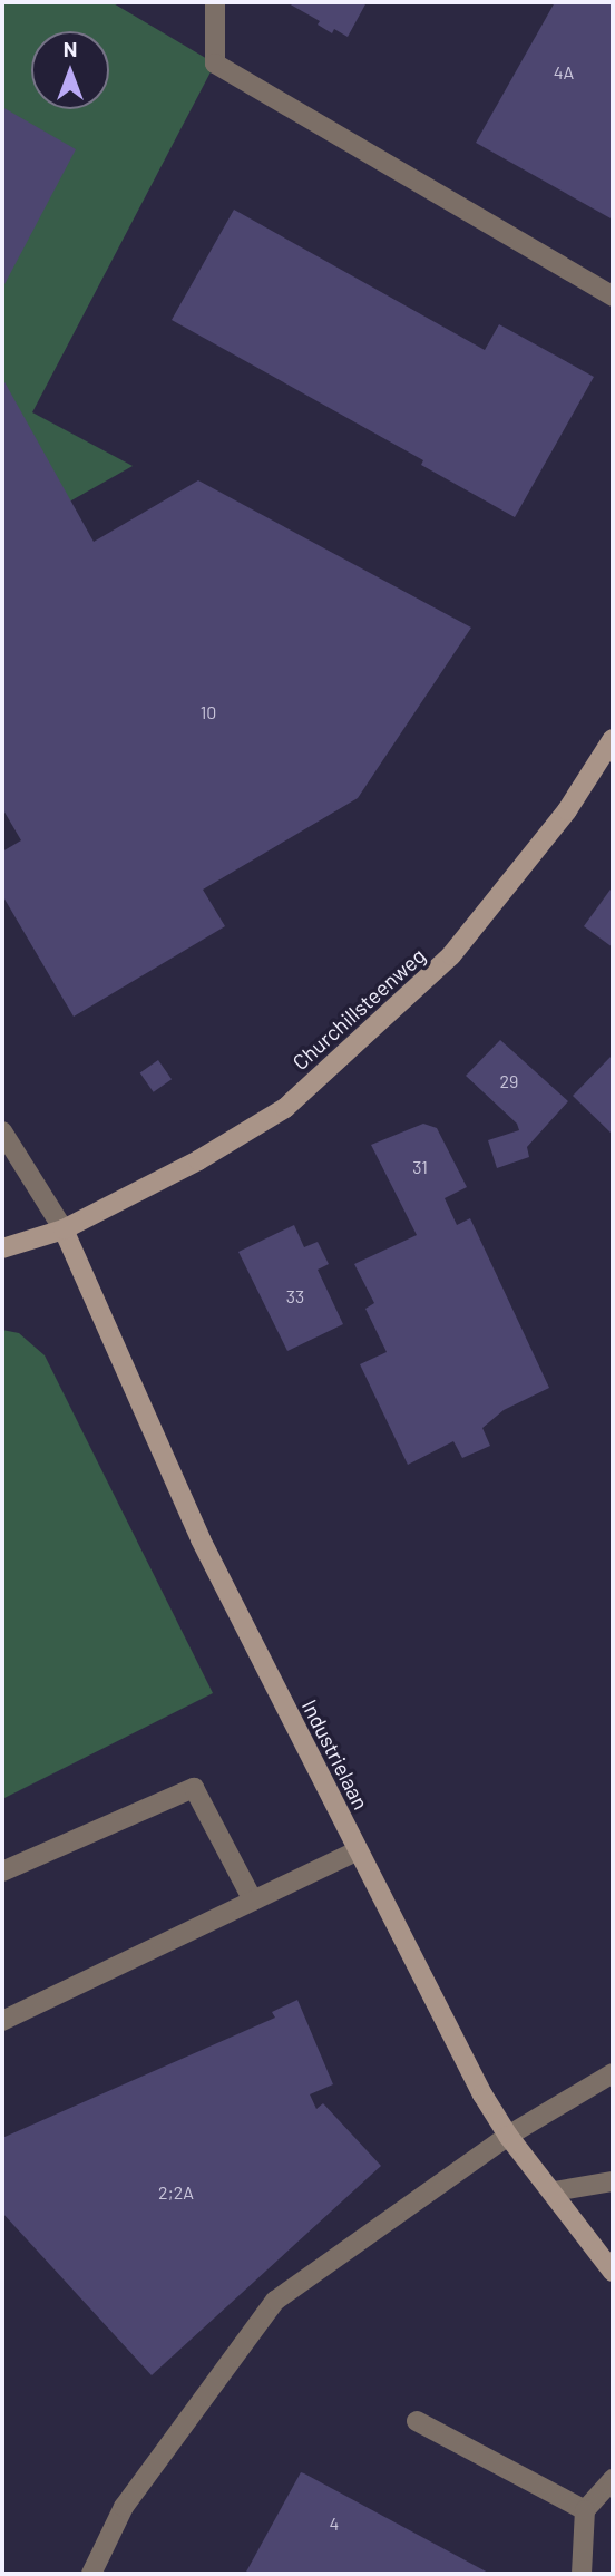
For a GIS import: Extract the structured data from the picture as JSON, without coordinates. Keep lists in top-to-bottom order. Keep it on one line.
{"streets":{"street":["Churchillsteenweg","Industrielaan"]},"crossings":[["Churchillsteenweg","Industrielaan"]],"house_numbers":["4A","10","29","31","33","2;2A","4"],"north":"top"}
